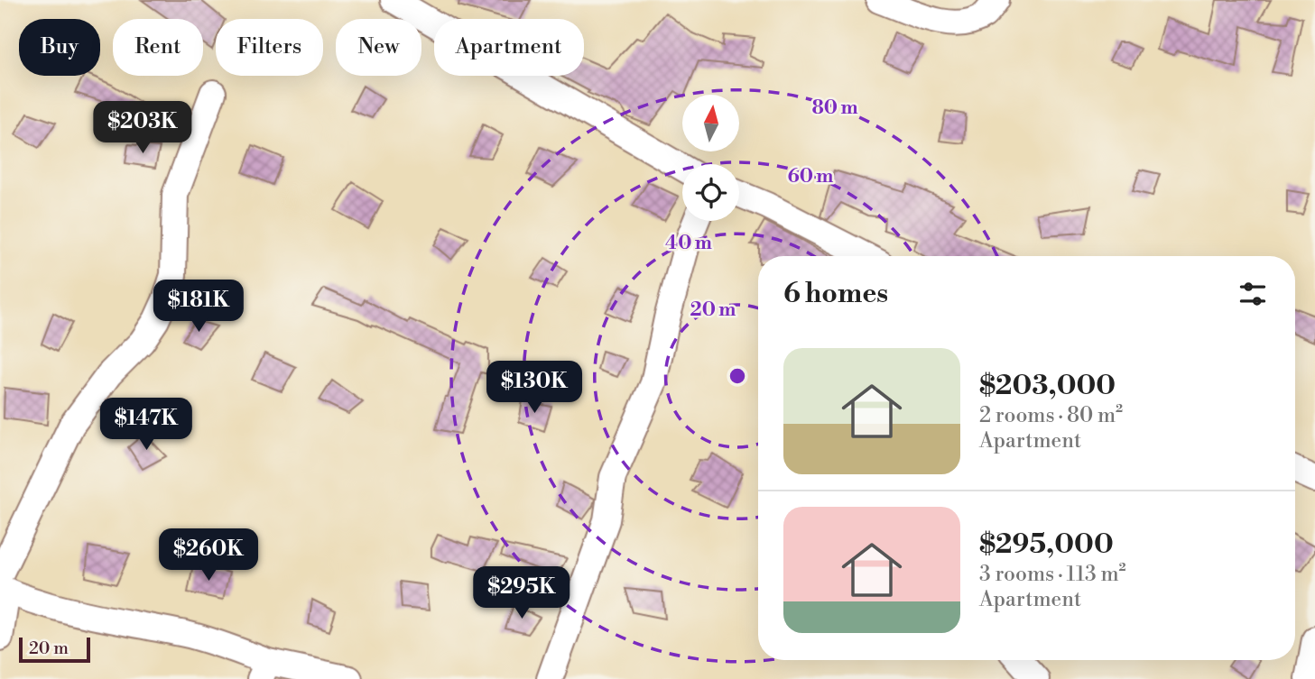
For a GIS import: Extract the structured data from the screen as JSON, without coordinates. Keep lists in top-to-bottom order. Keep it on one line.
{"scale_bar":"20 m","north":"top","page":{"chip":["Buy","Rent","Filters","New","Apartment"],"price":["$203K","$181K","$130K","$147K","$260K","$295K"],"heading":"6 homes","list":[{"name":"$203,000","note":"2 rooms · 80 m² · Apartment"},{"name":"$295,000","note":"3 rooms · 113 m² · Apartment"}],"scale":"20 m"},"rings":["80 m","60 m","40 m","20 m"]}
